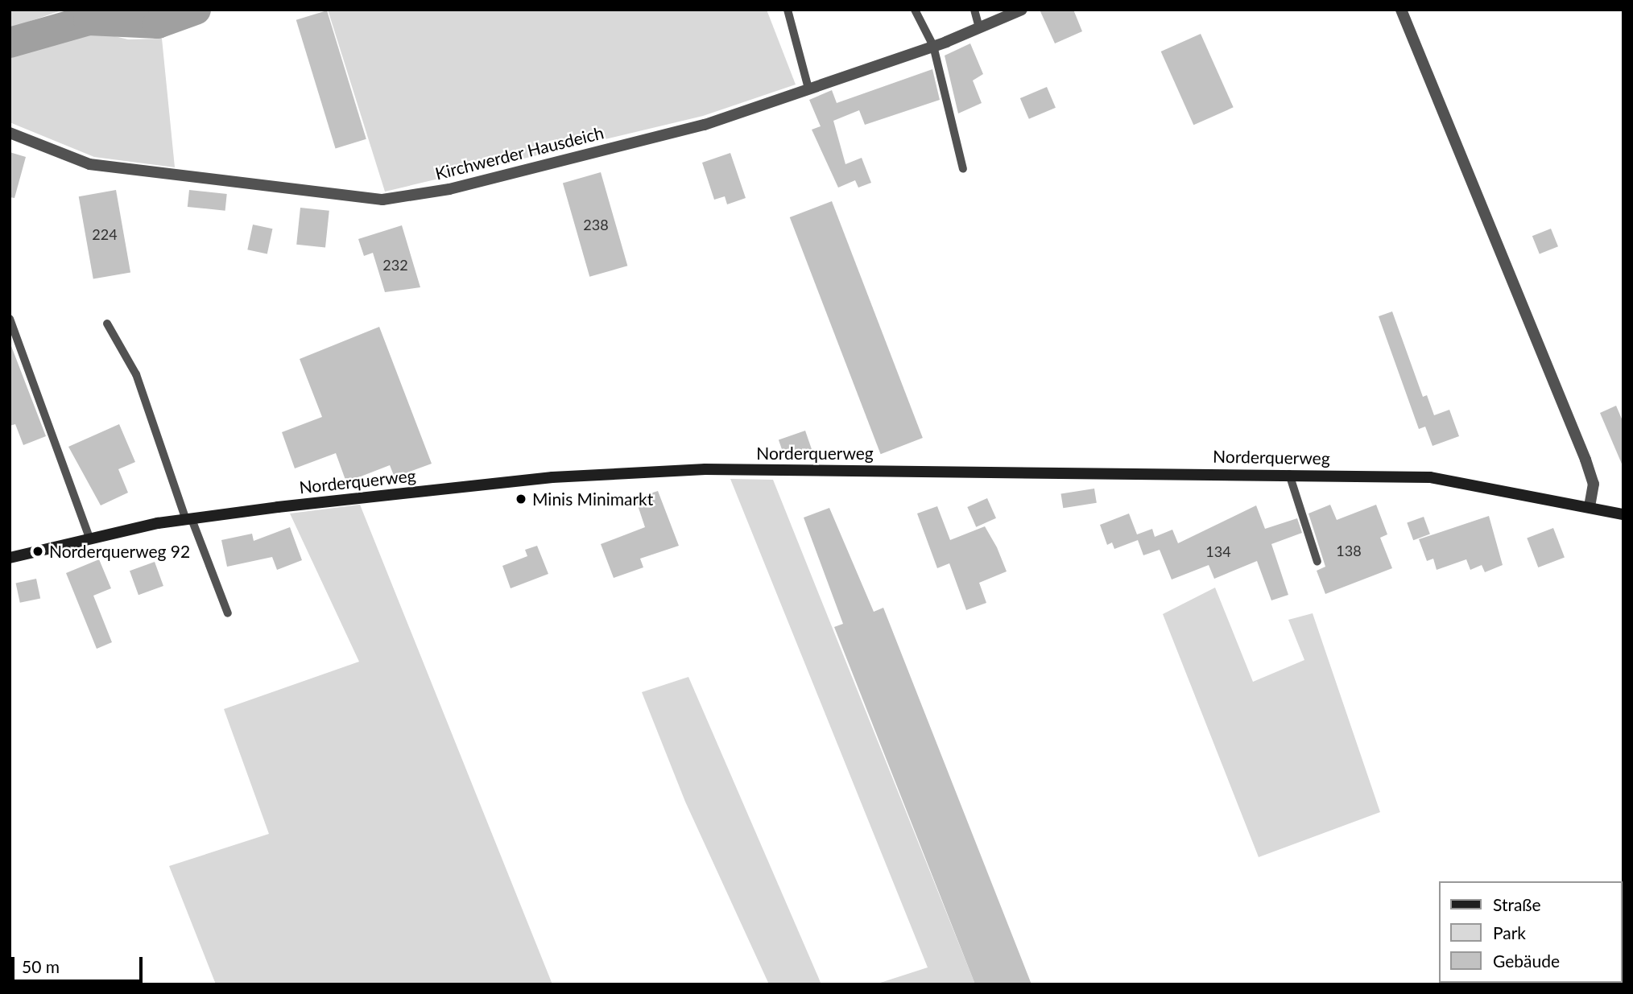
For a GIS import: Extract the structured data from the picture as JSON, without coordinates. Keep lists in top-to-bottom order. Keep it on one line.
{"streets":{"street":["Kirchwerder Hausdeich","Norderquerweg"]},"places":["Minis Minimarkt","Norderquerweg 92"],"house_numbers":["238","224","232","138","134"],"legend":["Straße","Park","Gebäude"],"scale_bar":"50 m"}
